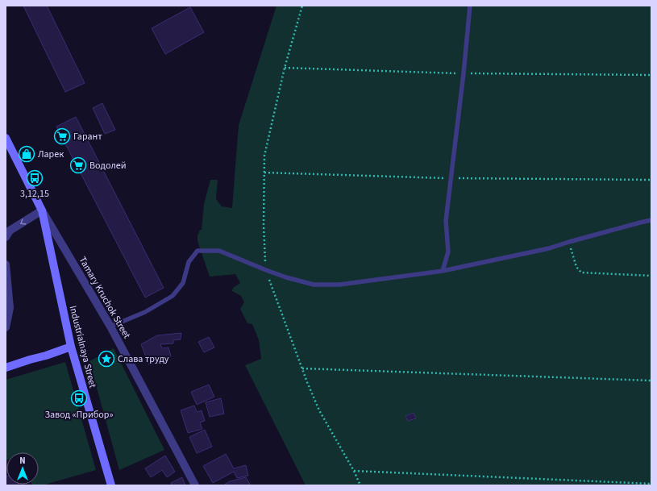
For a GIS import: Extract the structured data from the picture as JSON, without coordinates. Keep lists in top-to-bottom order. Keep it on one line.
{"streets":{"street":["Tamary Kruchok Street","Industrialnaya Street"]},"crossings":[["Tamary Kruchok Street","Industrialnaya Street"]],"places":{"supermarket":["Гарант","Водолей"],"shop":["Ларек"],"bus stop":["3,12,15","Завод «Прибор»"],"place":["Слава труду"]},"north":"top"}
